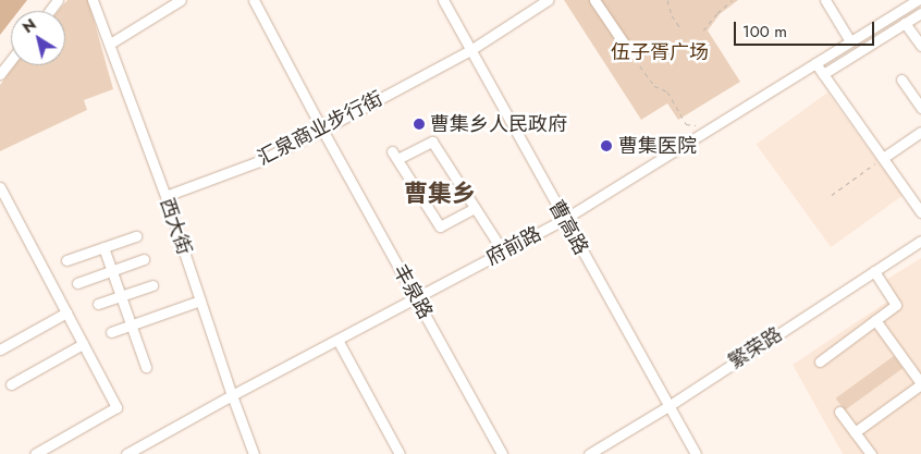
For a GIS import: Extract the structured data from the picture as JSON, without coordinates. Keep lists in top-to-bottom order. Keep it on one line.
{"streets":{"street":["汇泉商业步行街","西大街","曹高路","府前路","丰泉路","繁荣路"]},"crossings":[["汇泉商业步行街","西大街"],["汇泉商业步行街","曹高路"],["汇泉商业步行街","丰泉路"],["西大街","府前路"],["曹高路","府前路"],["曹高路","繁荣路"],["府前路","丰泉路"]],"districts":["曹集乡"],"parks":["伍子胥广场"],"places":["曹集乡人民政府","曹集医院"],"scale_bar":"100 m","north":"top left"}
